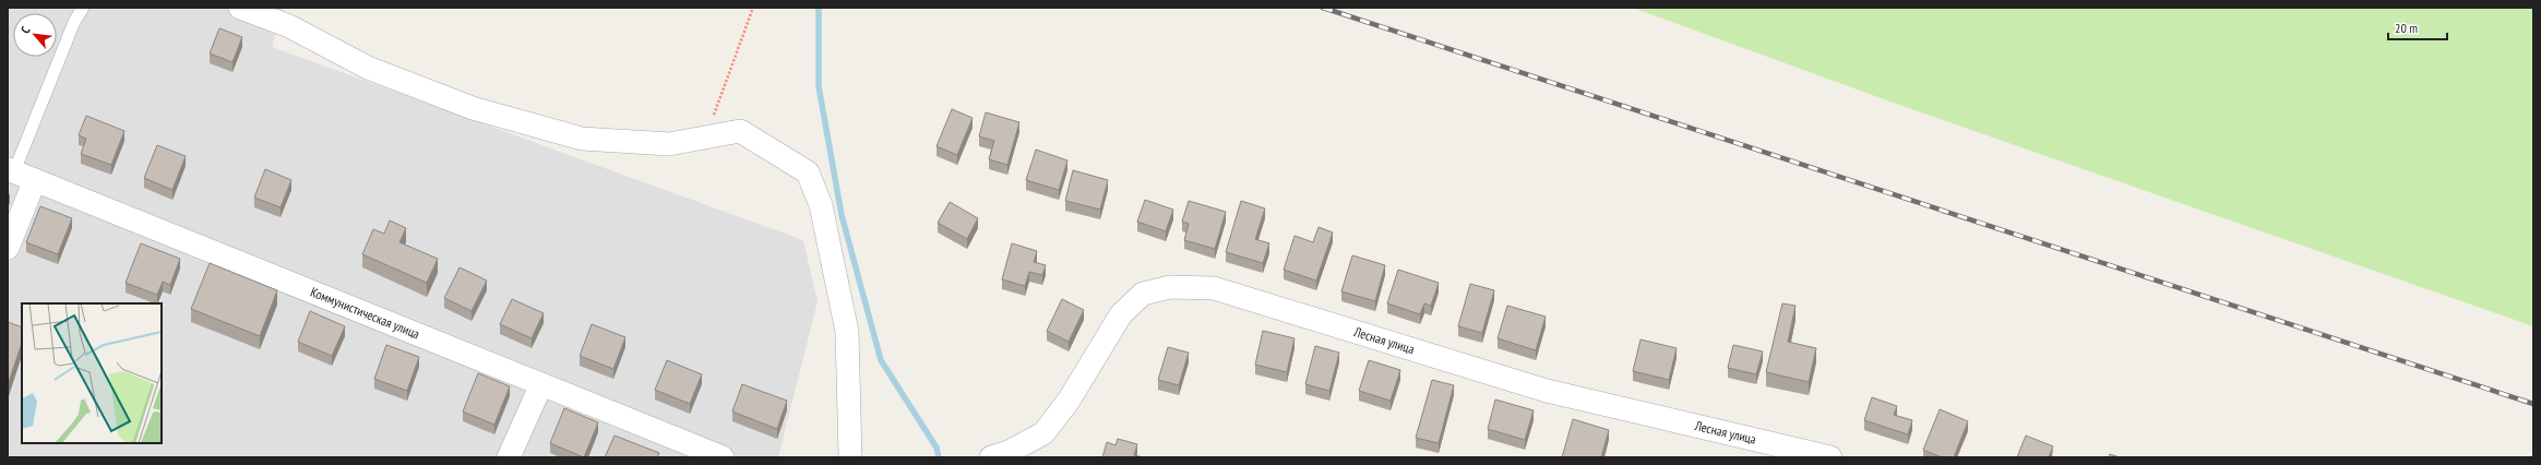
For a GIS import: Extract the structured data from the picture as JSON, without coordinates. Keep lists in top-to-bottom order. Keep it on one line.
{"streets":{"street":["Коммунистическая улица","Лесная улица"]},"scale_bar":"20 m","north":"top left"}
